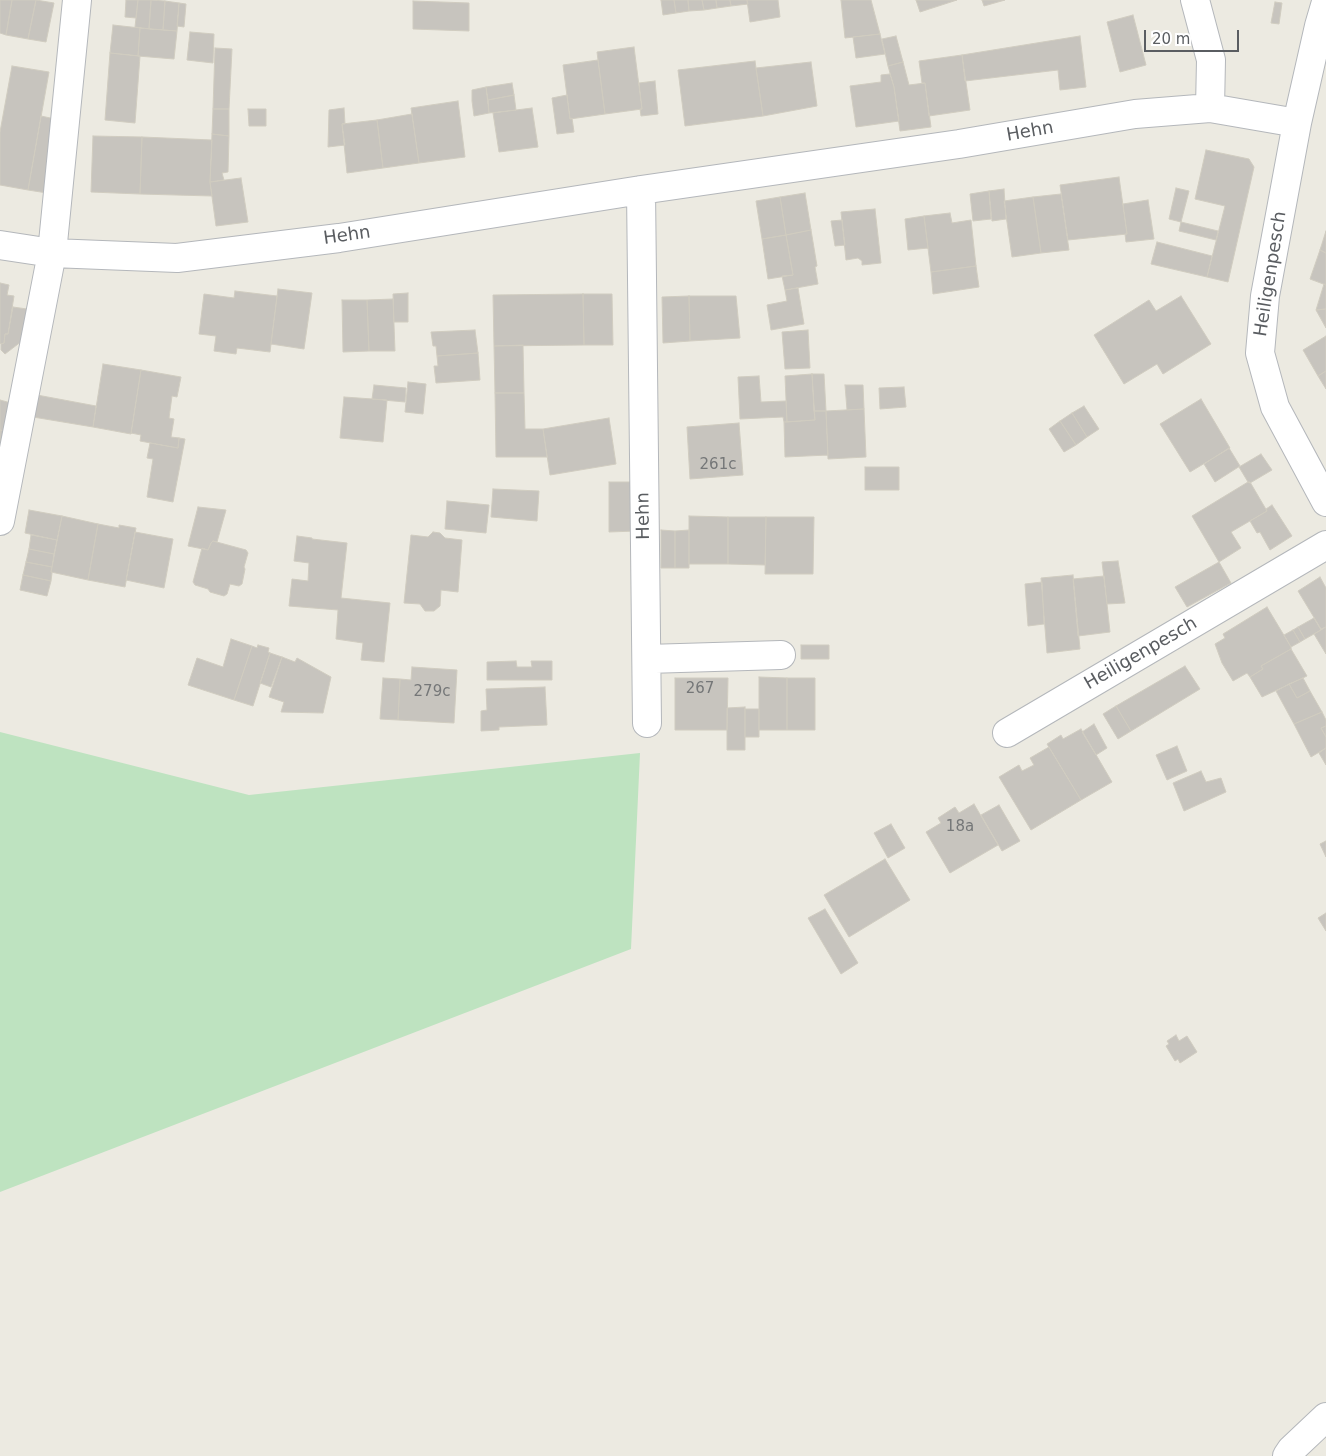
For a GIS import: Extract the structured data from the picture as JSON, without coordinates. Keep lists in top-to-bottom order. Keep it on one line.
{"streets":{"street":["Hehn","Heiligenpesch"]},"crossings":[["Hehn","Heiligenpesch"]],"house_numbers":["261c","267","279c","18a"],"scale_bar":"20 m"}
